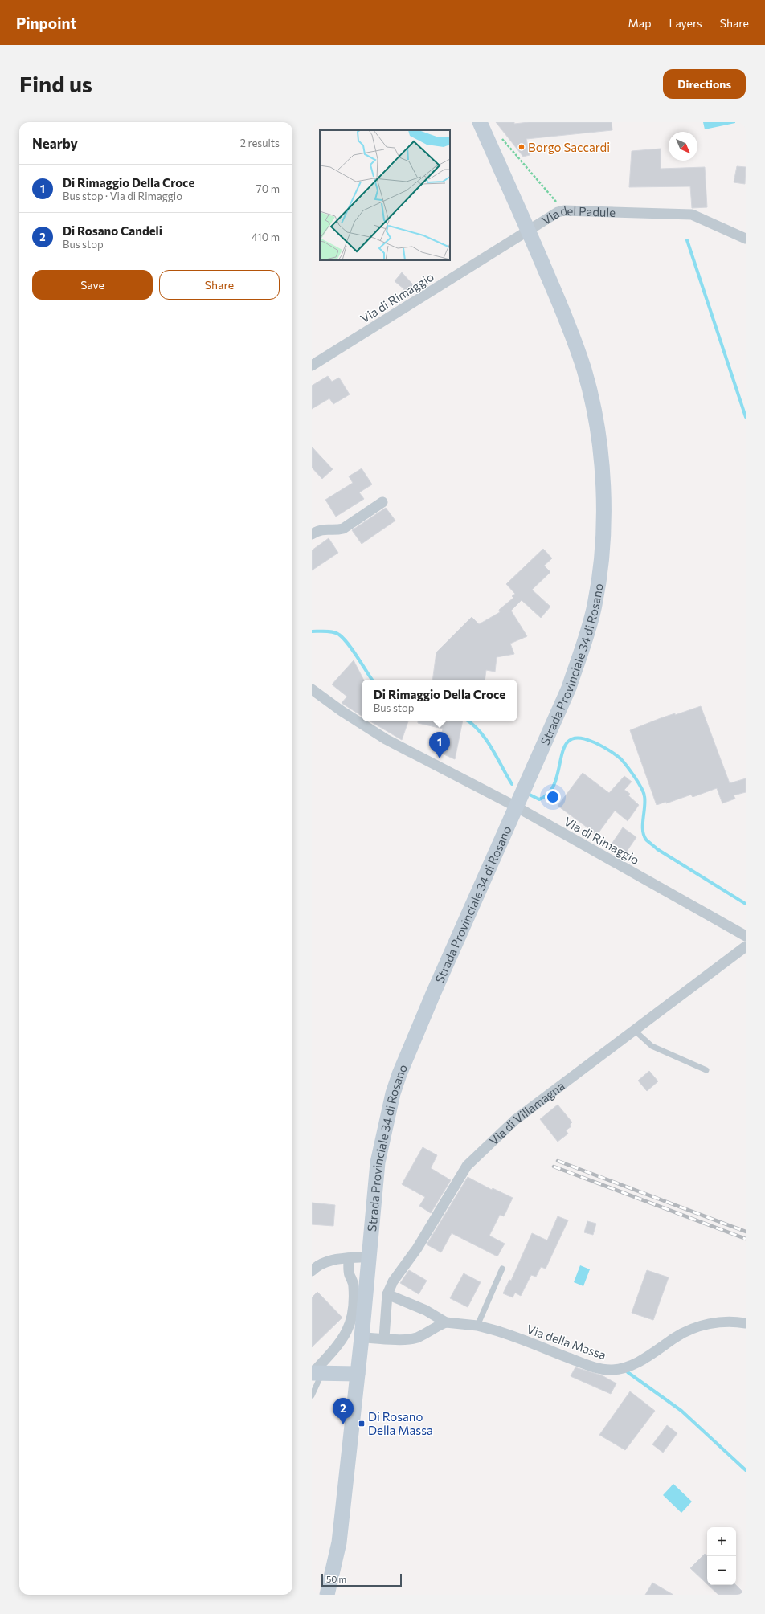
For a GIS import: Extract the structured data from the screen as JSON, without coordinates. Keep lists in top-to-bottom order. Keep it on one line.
{"streets":{"main road":["Via del Padule","Strada Provinciale 34 di Rosano"],"street":["Via di Rimaggio","Via di Villamagna","Via della Massa"]},"crossings":[["Via del Padule","Via di Rimaggio"],["Via del Padule","Strada Provinciale 34 di Rosano"],["Via di Rimaggio","Strada Provinciale 34 di Rosano"],["Strada Provinciale 34 di Rosano","Via della Massa"],["Via di Villamagna","Via della Massa"]],"places":{"other":["Borgo Saccardi"],"transit":["Di Rosano Della Massa"]},"scale_bar":"50 m","north":"bottom right","page":{"header":"Pinpoint","nav":["Map","Layers","Share"],"buttons":["Directions",["Save","Share"]],"title":"Find us","heading":["Nearby","2 results"],"list":[{"mark":"1","name":"Di Rimaggio Della Croce","note":"Bus stop · Via di Rimaggio","value":"70 m"},{"mark":"2","name":"Di Rosano Candeli","note":"Bus stop","value":"410 m"}],"popup":["Di Rimaggio Della Croce","Bus stop"],"pins":["1","2"],"map_buttons":["+","−"],"scale":"50 m"}}
